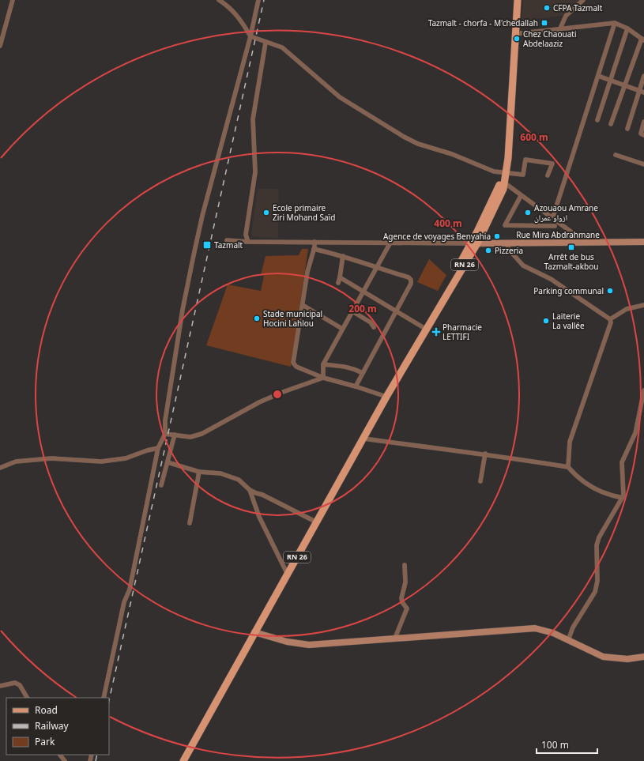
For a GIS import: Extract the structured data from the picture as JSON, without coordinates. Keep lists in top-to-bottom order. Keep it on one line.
{"streets":{"main road":["RN 26"],"street":["Rue Mira Abdrahmane"]},"crossings":[["Rue Mira Abdrahmane","RN 26"]],"places":{"other":["CFPA Tazmalt","Chez Chaouati Abdelaaziz","Ecole primaire Ziri Mohand Saïd","Azouaou Amrane ازواو عمران","Agence de voyages Benyahia","Pizzeria","Parking communal","Stade municipal Hocini Lahlou","Laiterie La vallée"],"transit":["Tazmalt - chorfa - M'chedallah","Tazmalt","Arrêt de bus Tazmalt-akbou"],"health":["Pharmacie LETTIFI"]},"legend":["Road","Railway","Park"],"scale_bar":"100 m","rings":["600 m","400 m","200 m"]}
